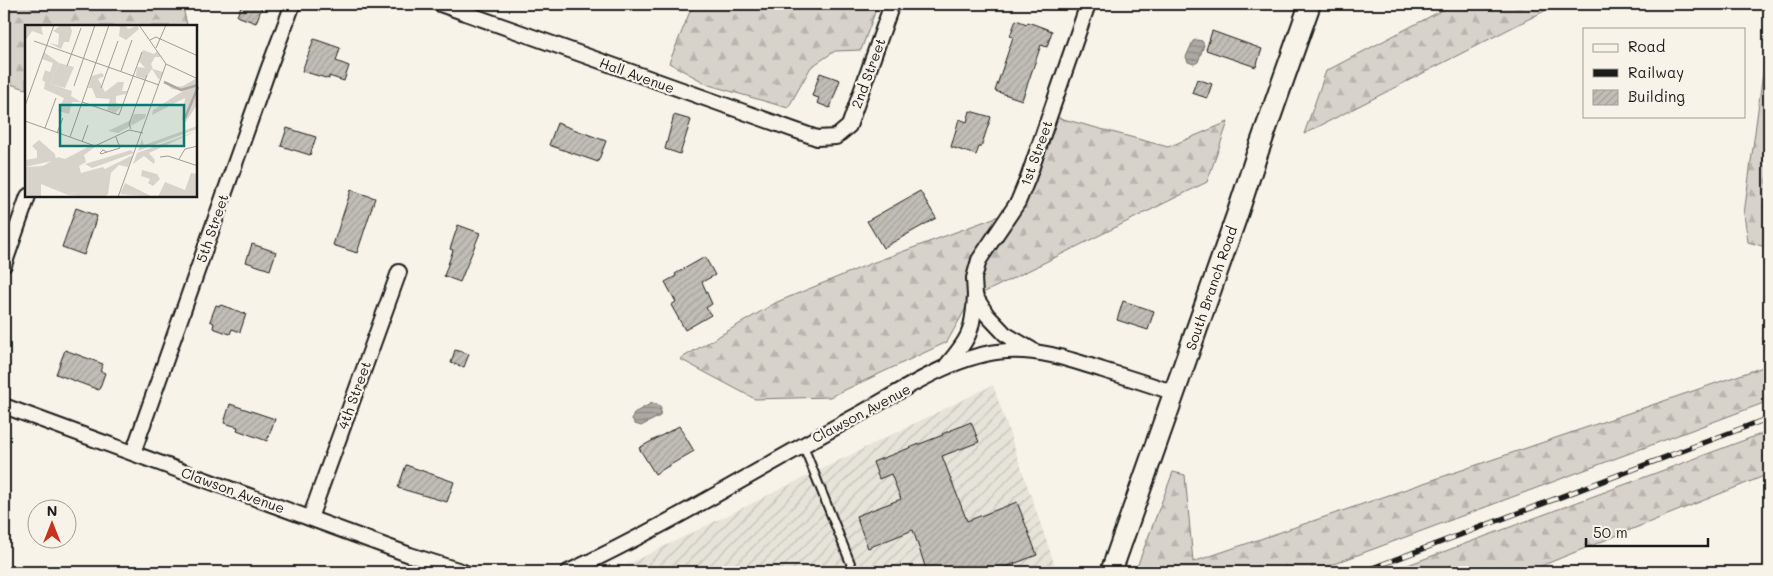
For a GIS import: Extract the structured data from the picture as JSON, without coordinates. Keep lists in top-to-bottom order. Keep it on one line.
{"streets":{"street":["2nd Street","Hall Avenue","1st Street","5th Street","South Branch Road","4th Street","Clawson Avenue"]},"crossings":[["2nd Street","Hall Avenue"],["1st Street","Clawson Avenue"],["5th Street","Clawson Avenue"],["South Branch Road","Clawson Avenue"],["4th Street","Clawson Avenue"]],"legend":["Road","Railway","Building"],"scale_bar":"50 m","north":"top"}
